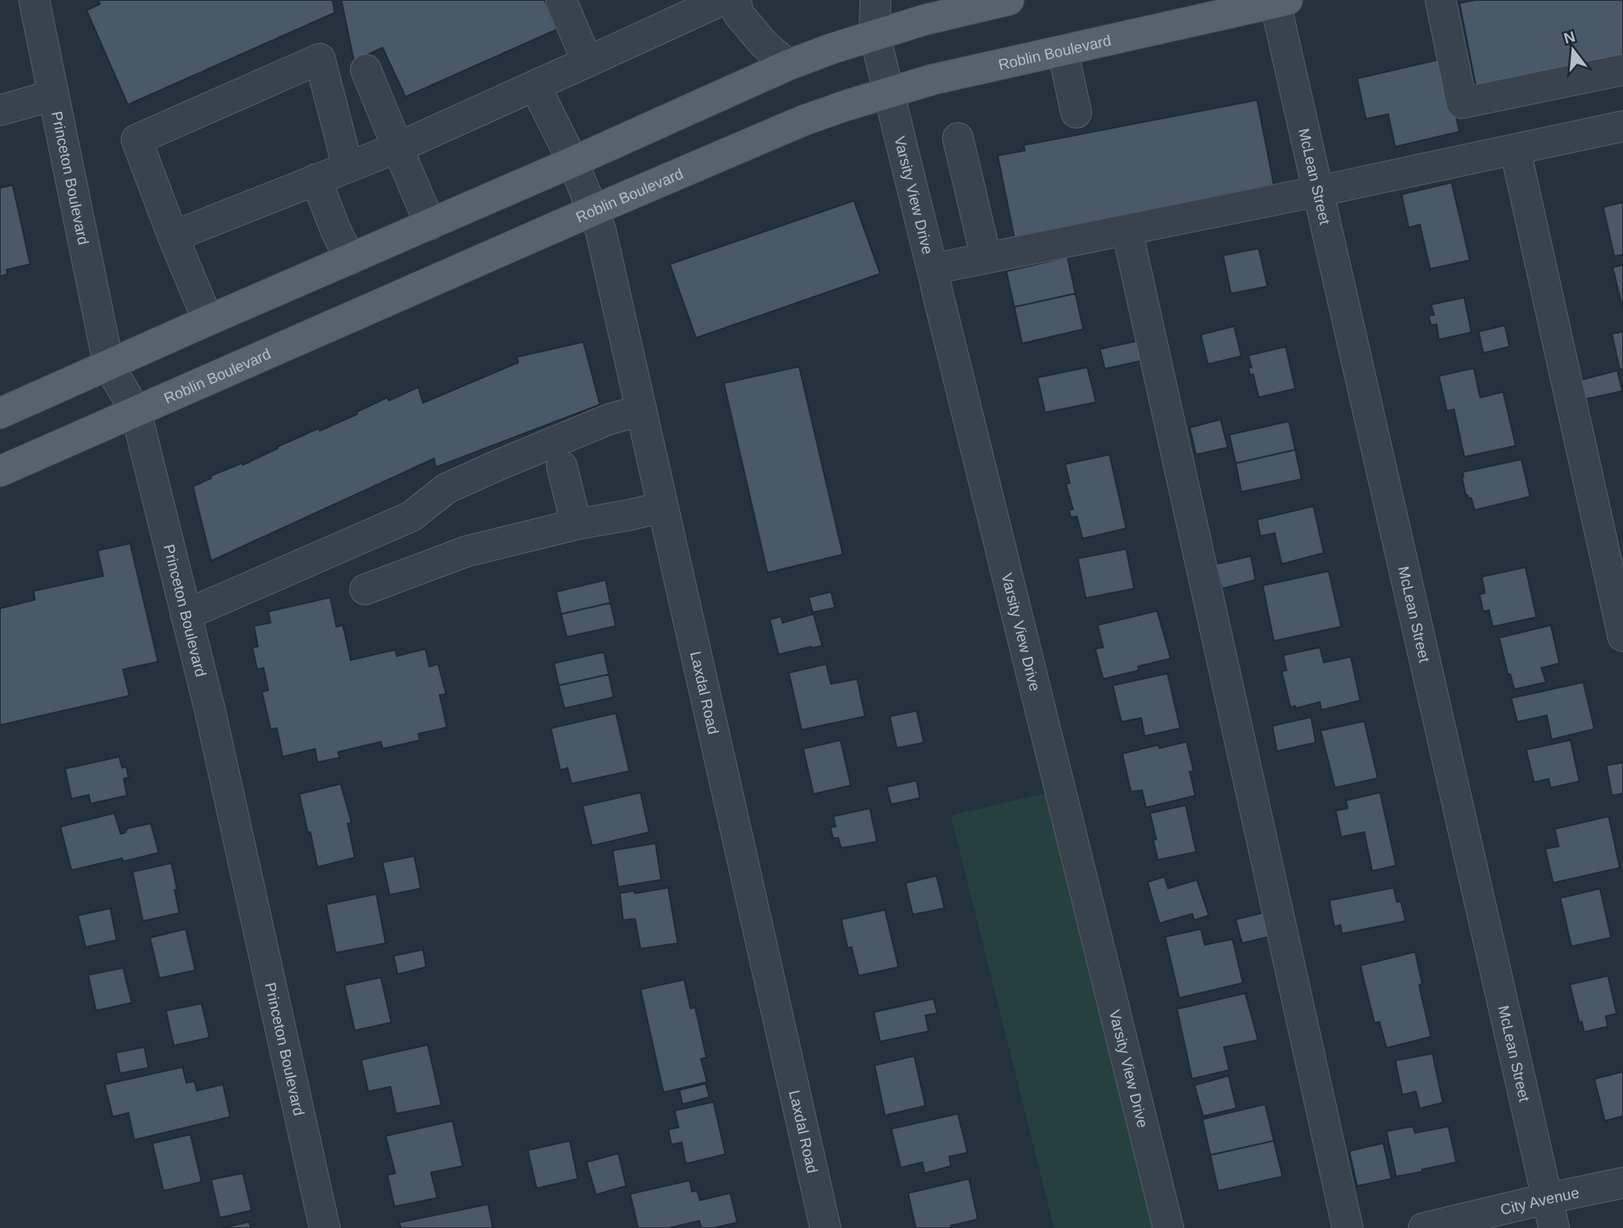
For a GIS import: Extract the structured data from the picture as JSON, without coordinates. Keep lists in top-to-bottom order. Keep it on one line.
{"streets":{"main road":["Roblin Boulevard"],"street":["McLean Street","Princeton Boulevard","Varsity View Drive","Laxdal Road","City Avenue"]},"crossings":[["Roblin Boulevard","McLean Street"],["Roblin Boulevard","Princeton Boulevard"],["Roblin Boulevard","Varsity View Drive"],["Roblin Boulevard","Laxdal Road"],["McLean Street","City Avenue"]],"north":"top"}
